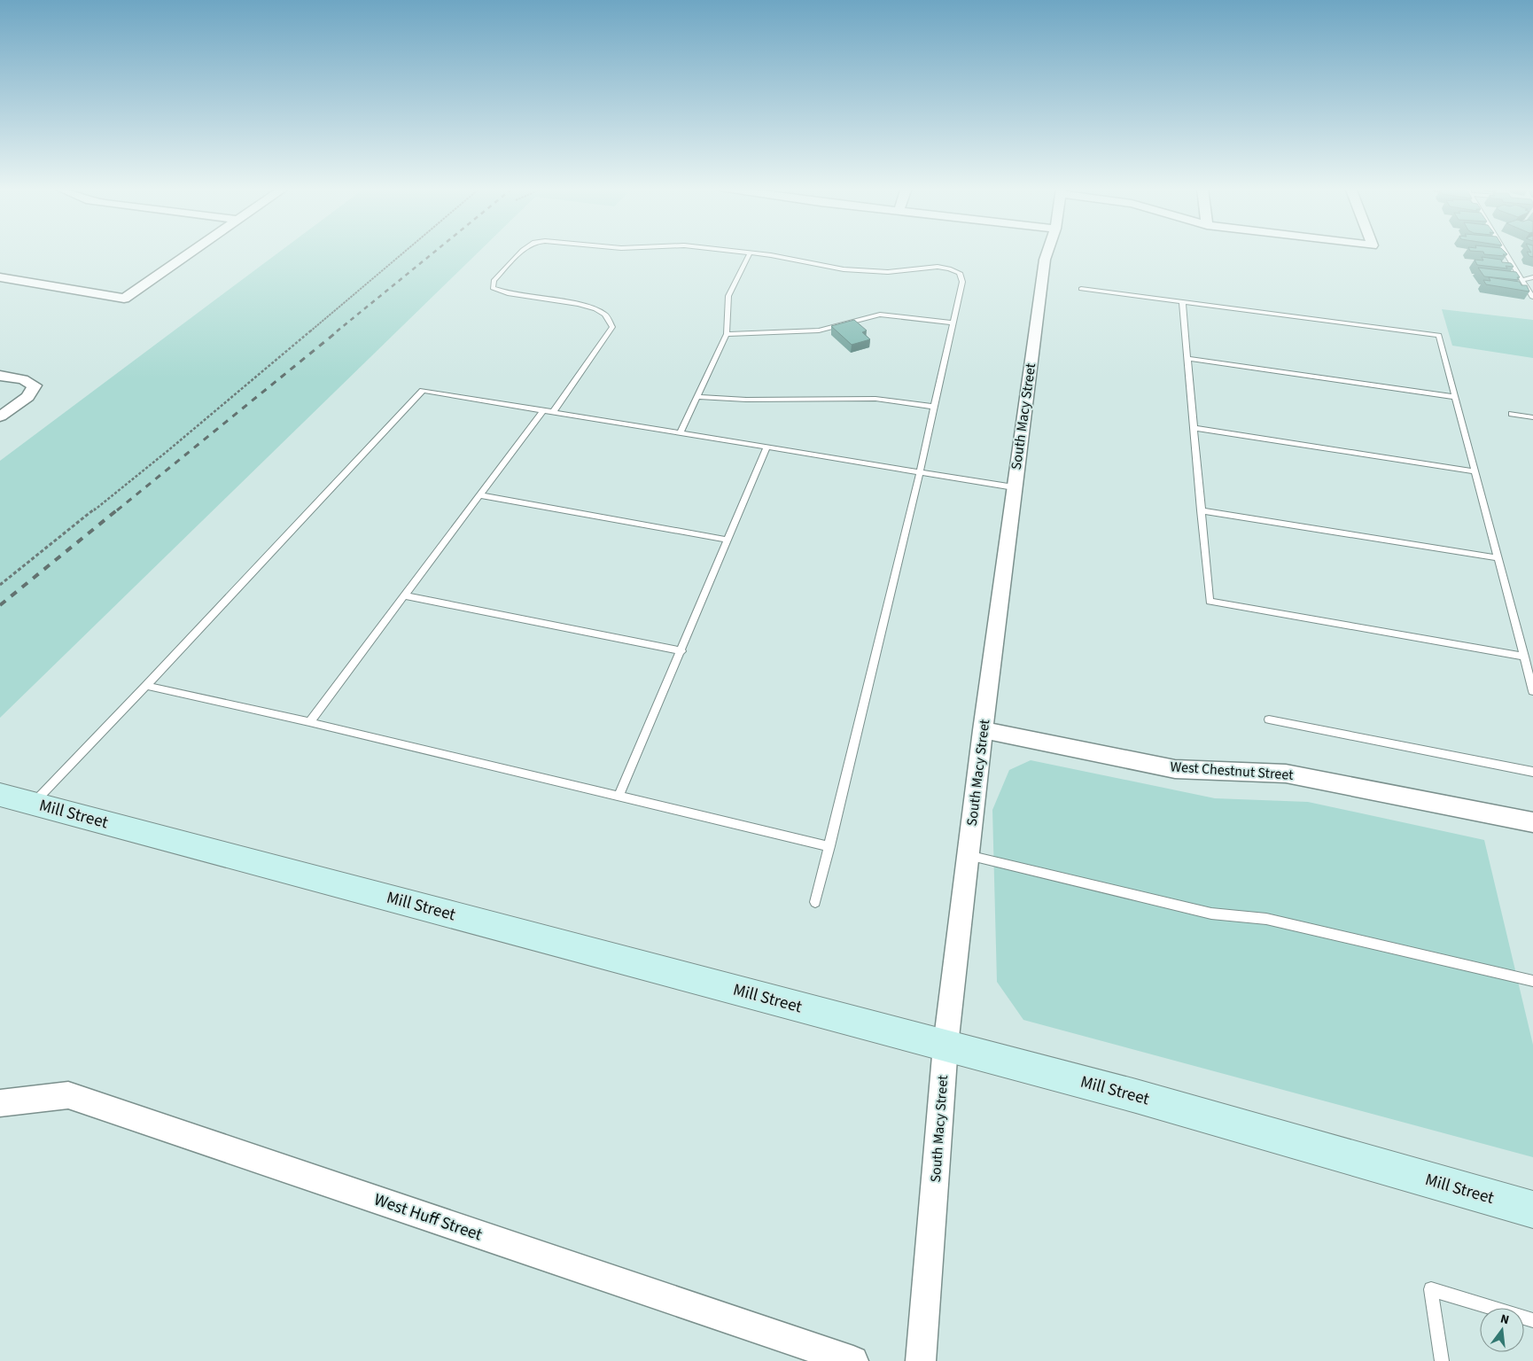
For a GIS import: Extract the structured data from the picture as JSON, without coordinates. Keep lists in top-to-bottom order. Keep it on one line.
{"streets":{"main road":["Mill Street"],"street":["South Macy Street","West Chestnut Street","West Huff Street"]},"crossings":[["South Macy Street","West Chestnut Street"],["South Macy Street","Mill Street"]],"north":"top"}
